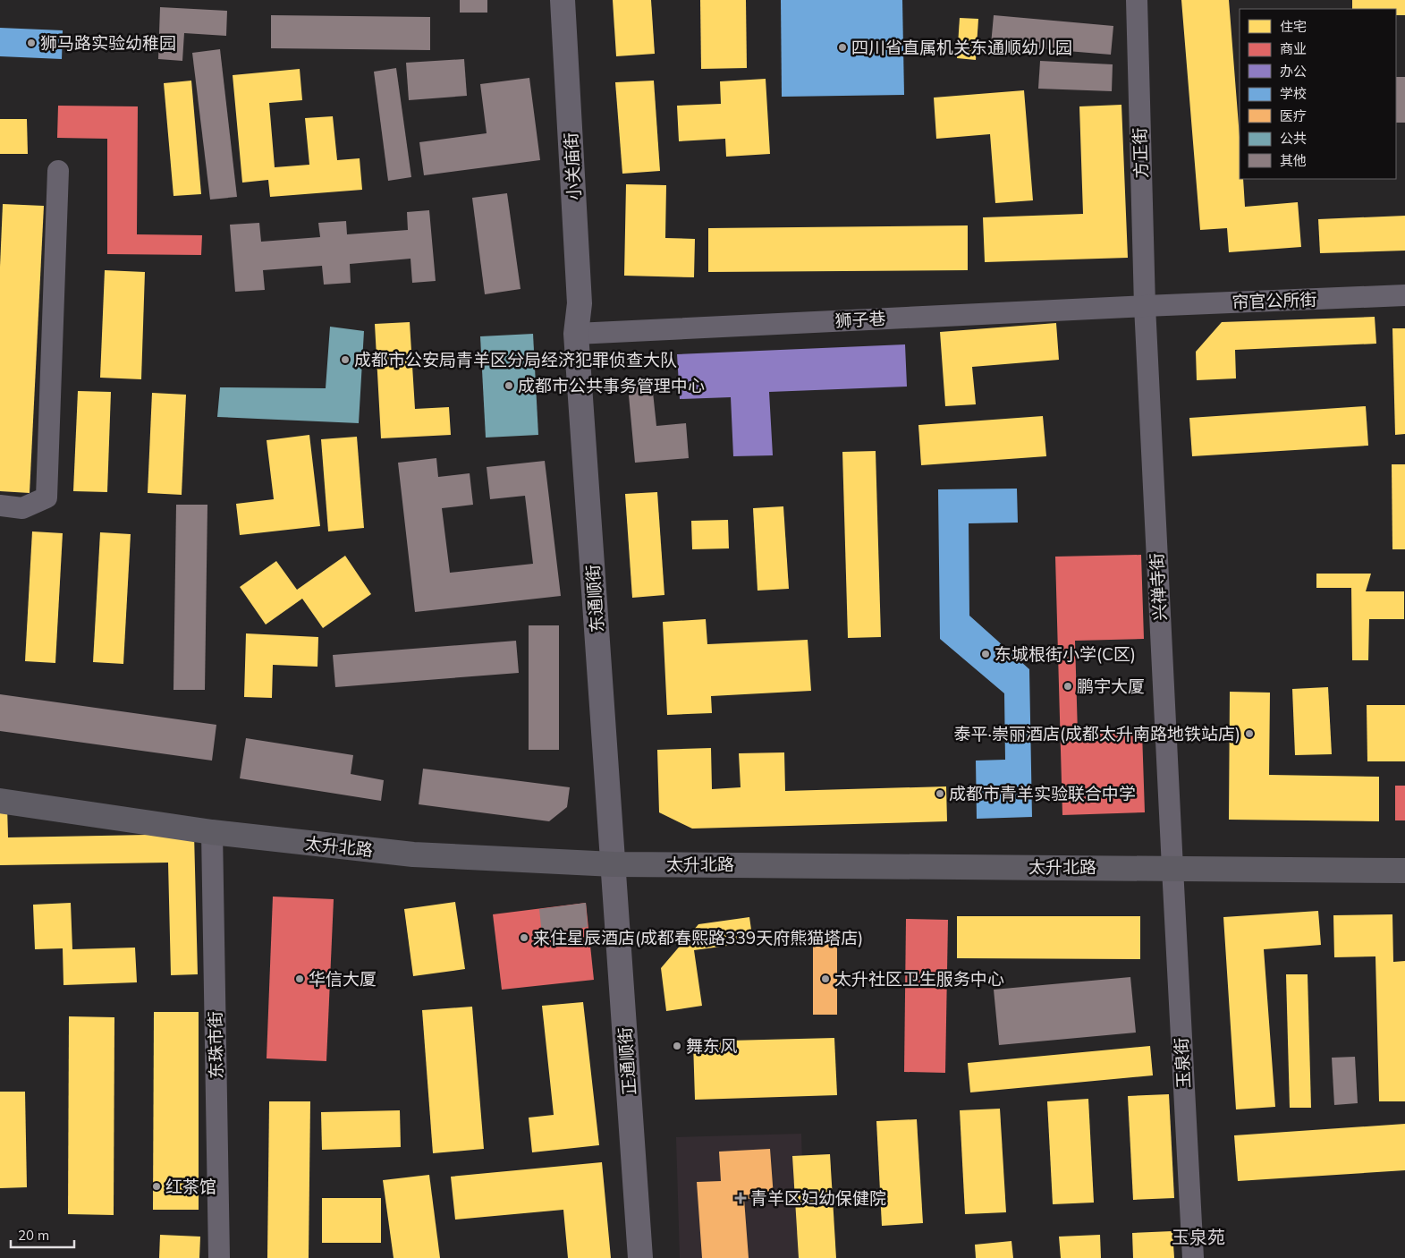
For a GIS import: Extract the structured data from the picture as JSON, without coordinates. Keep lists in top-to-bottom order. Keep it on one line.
{"streets":{"main road":["太升北路"],"street":["方正街","小关庙街","帘官公所街","狮子巷","兴禅寺街","东通顺街","东珠市街","正通顺街","玉泉街"]},"crossings":[["方正街","帘官公所街"],["方正街","狮子巷"],["方正街","兴禅寺街"],["小关庙街","狮子巷"],["小关庙街","东通顺街"],["帘官公所街","狮子巷"],["帘官公所街","兴禅寺街"],["狮子巷","兴禅寺街"],["狮子巷","东通顺街"],["兴禅寺街","太升北路"],["兴禅寺街","玉泉街"],["东通顺街","太升北路"],["东通顺街","正通顺街"],["太升北路","东珠市街"],["太升北路","正通顺街"],["太升北路","玉泉街"]],"districts":["玉泉苑"],"places":{"other":["狮马路实验幼稚园","四川省直属机关东通顺幼儿园","成都市公安局青羊区分局经济犯罪侦查大队","成都市公共事务管理中心","东城根街小学(C区)","鹏宇大厦","泰平·崇丽酒店(成都太升南路地铁站店)","成都市青羊实验联合中学","来住星辰酒店(成都春熙路339天府熊猫塔店)","华信大厦","太升社区卫生服务中心","舞东风","红茶馆"],"health":["青羊区妇幼保健院"]},"legend":["住宅","商业","办公","学校","医疗","公共","其他"],"scale_bar":"20 m"}
